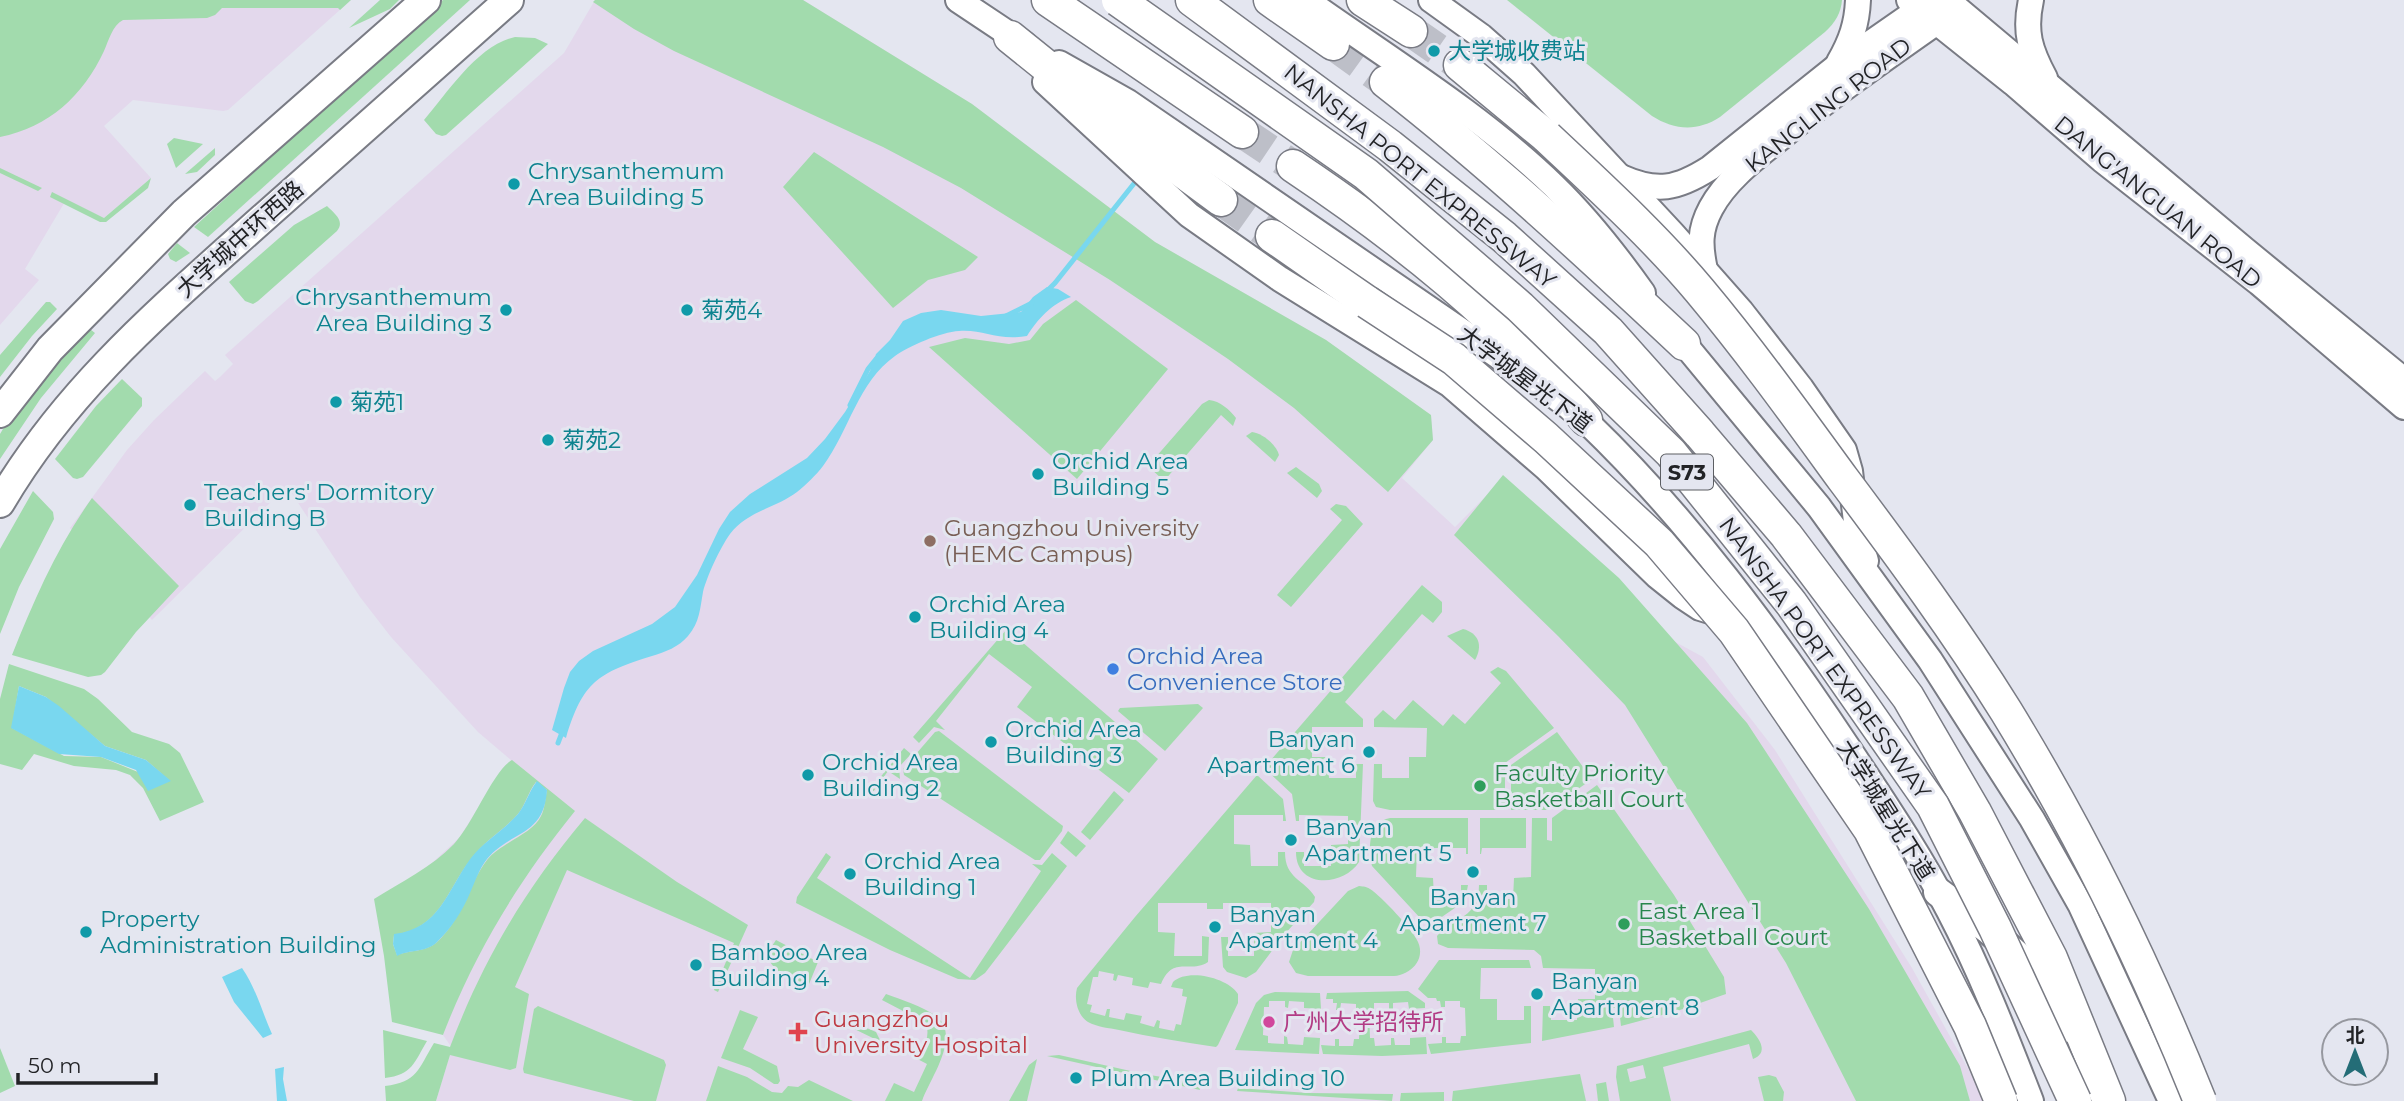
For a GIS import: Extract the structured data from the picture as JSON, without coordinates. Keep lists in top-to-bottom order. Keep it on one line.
{"streets":{"highway":["NANSHA PORT EXPRESSWAY","S73"],"main road":["KANGLING ROAD","DANG'ANGUAN ROAD","大学城中环西路","大学城星光下道"]},"crossings":[["KANGLING ROAD","DANG'ANGUAN ROAD"]],"places":{"other":["大学城收费站","Chrysanthemum Area Building 5","Chrysanthemum Area Building 3","菊苑4","菊苑1","菊苑2","Orchid Area Building 5","Teachers' Dormitory Building B","Guangzhou University (HEMC Campus)","Orchid Area Building 4","Orchid Area Convenience Store","Orchid Area Building 3","Banyan Apartment 6","Orchid Area Building 2","Faculty Priority Basketball Court","Banyan Apartment 5","Banyan Apartment 7","Orchid Area Building 1","East Area 1 Basketball Court","Banyan Apartment 4","Property Administration Building","Bamboo Area Building 4","Banyan Apartment 8","广州大学招待所","Plum Area Building 10"],"health":["Guangzhou University Hospital"]},"scale_bar":"50 m","north":"top"}
